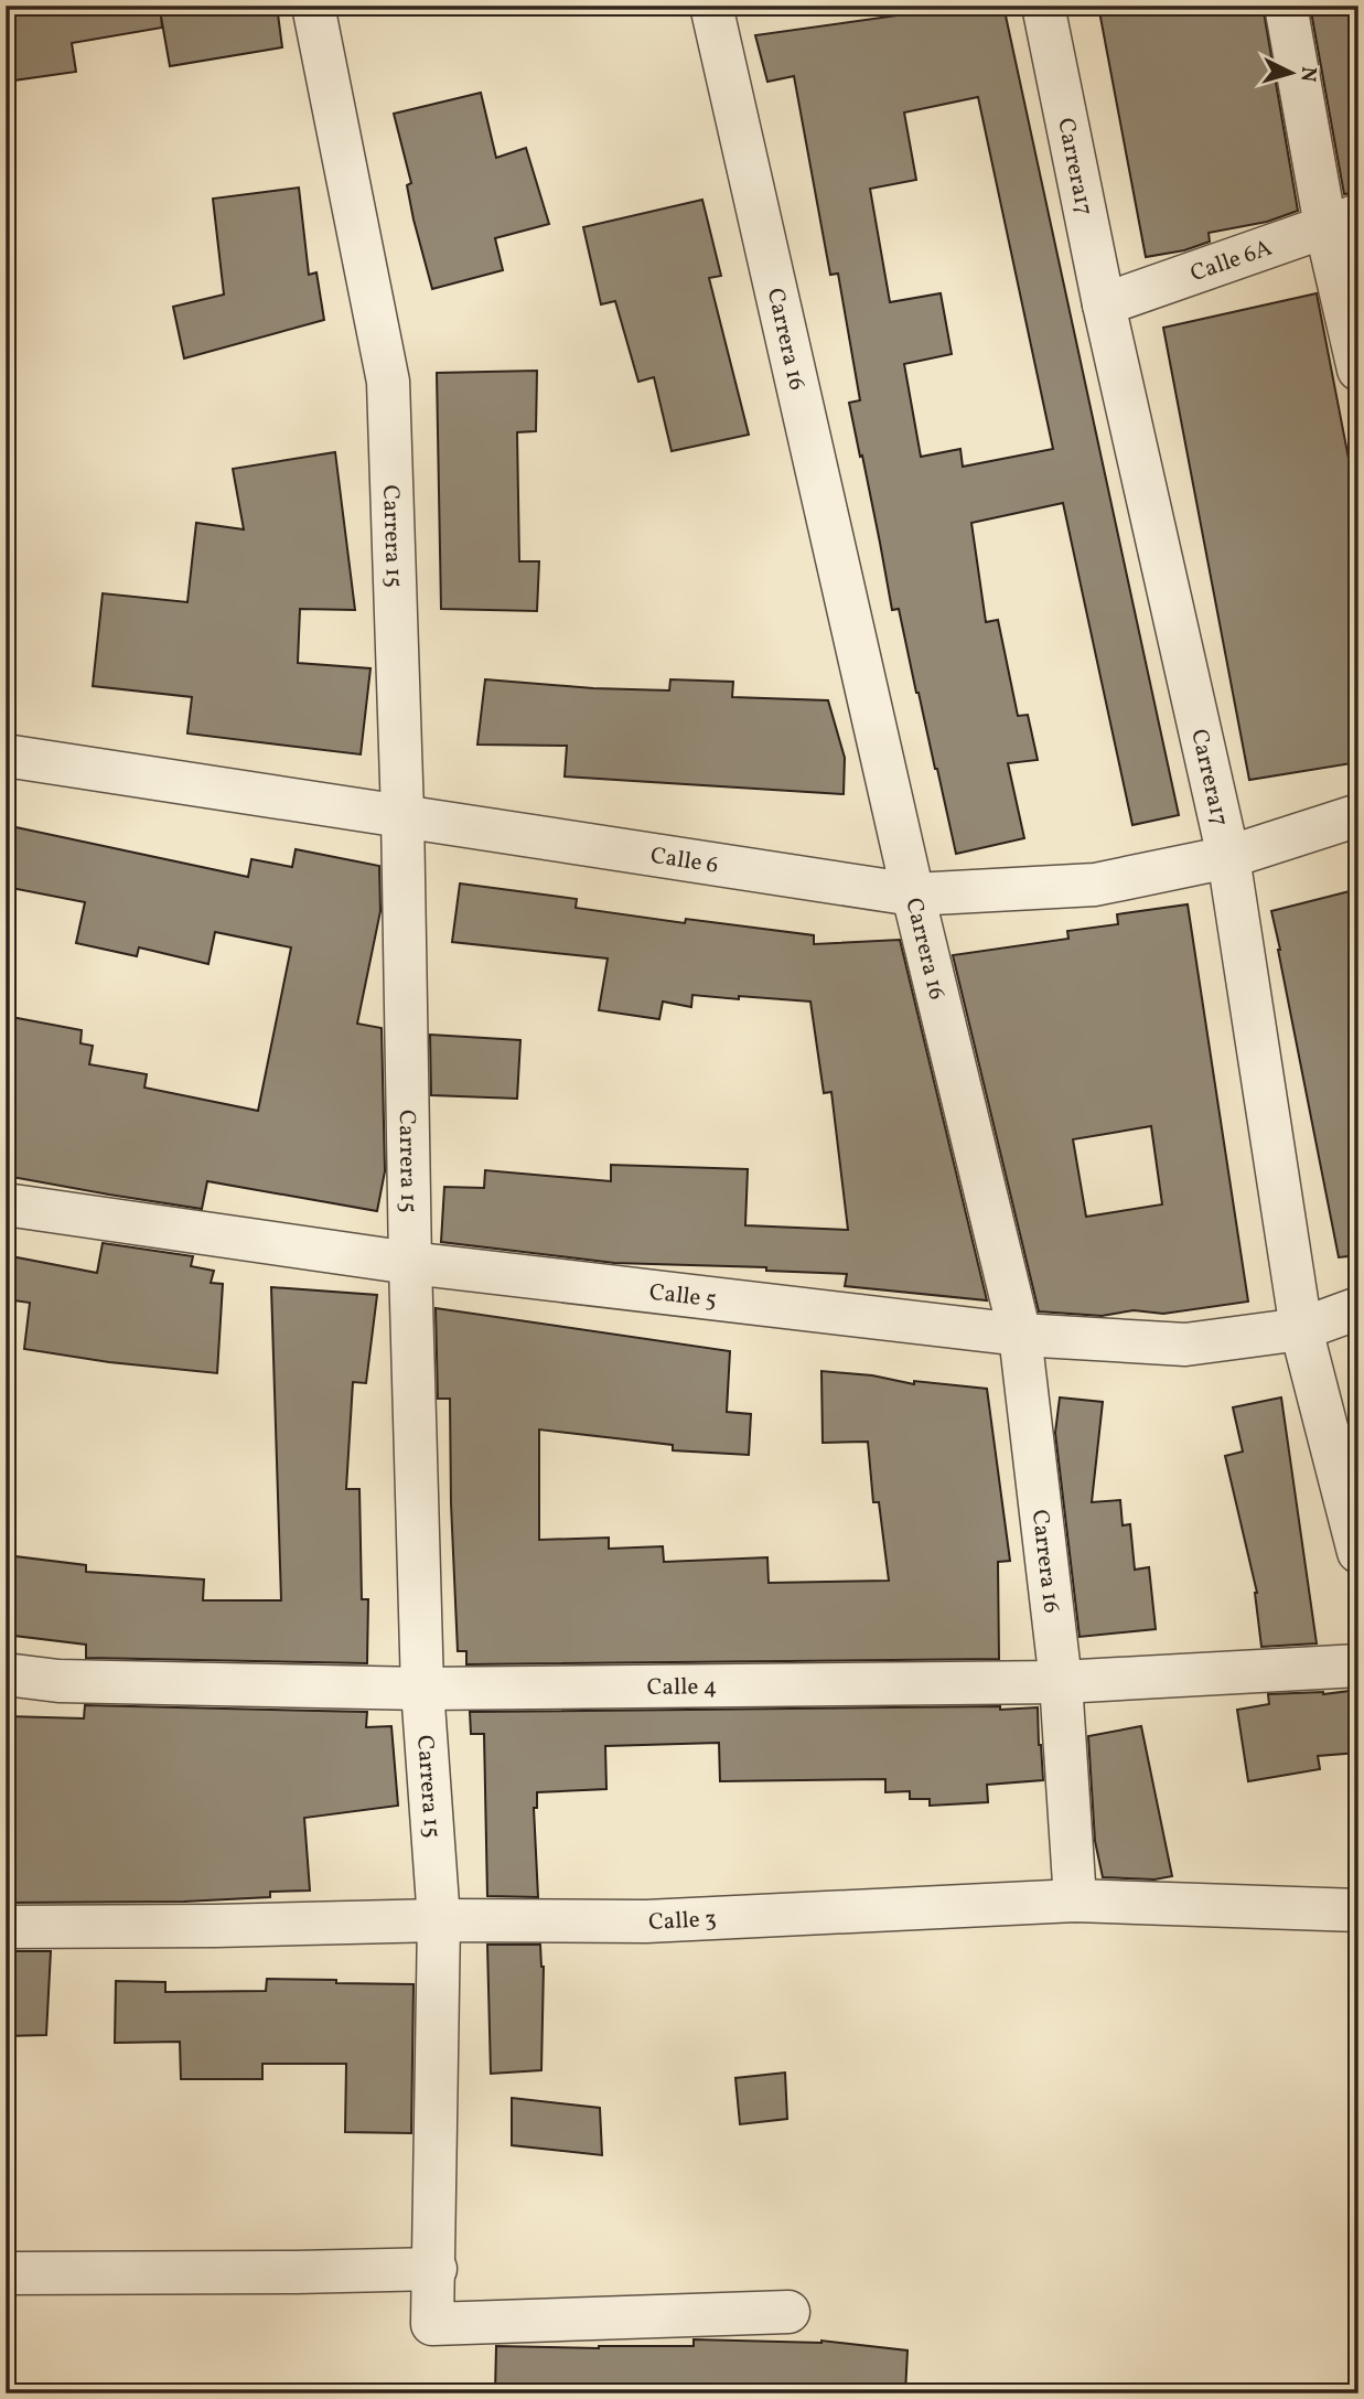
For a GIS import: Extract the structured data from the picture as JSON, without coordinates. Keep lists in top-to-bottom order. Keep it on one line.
{"streets":{"street":["Carrera17","Calle 6A","Carrera 16","Carrera 15","Calle 6","Calle 5","Calle 4","Calle 3"]},"crossings":[["Carrera17","Calle 6A"],["Carrera17","Calle 6"],["Carrera17","Calle 5"],["Carrera 16","Calle 6"],["Carrera 16","Calle 5"],["Carrera 16","Calle 4"],["Carrera 16","Calle 3"],["Carrera 15","Calle 6"],["Carrera 15","Calle 5"],["Carrera 15","Calle 4"],["Carrera 15","Calle 3"]],"north":"right"}
